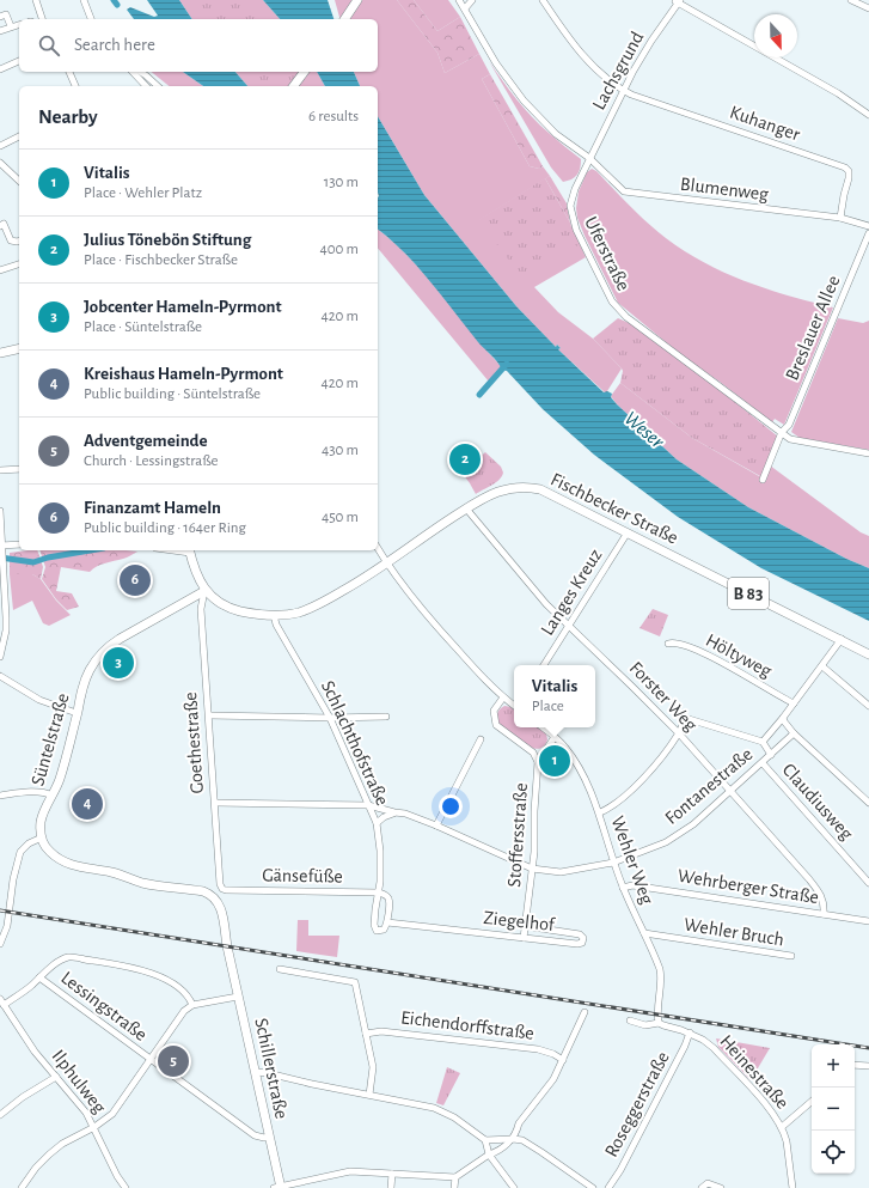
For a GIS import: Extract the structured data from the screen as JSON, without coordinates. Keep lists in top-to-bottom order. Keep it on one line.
{"streets":{"main road":["Fischbecker Straße","B 83","Süntelstraße","Schillerstraße"],"street":["Lachsgrund","Kuhanger","Blumenweg","Uferstraße","Breslauer Allee","Langes Kreuz","Höltyweg","Forster Weg","Goethestraße","Schlachthofstraße","Fontanestraße","Claudiusweg","Stoffersstraße","Wehler Weg","Gänsefüße","Wehrberger Straße","Ziegelhof","Wehler Bruch","Lessingstraße","Eichendorffstraße","Heinestraße","Ilphulweg","Roseggerstraße"]},"crossings":[["Lachsgrund","Kuhanger"],["Lachsgrund","Blumenweg"],["Lachsgrund","Uferstraße"],["Kuhanger","Blumenweg"],["Blumenweg","Uferstraße"],["Uferstraße","Breslauer Allee"],["Fischbecker Straße","Langes Kreuz"],["Fischbecker Straße","B 83"],["Fischbecker Straße","Forster Weg"],["Fischbecker Straße","Schlachthofstraße"],["Fischbecker Straße","Fontanestraße"],["Langes Kreuz","Forster Weg"],["B 83","Süntelstraße"],["B 83","Goethestraße"],["B 83","Schlachthofstraße"],["B 83","Fontanestraße"],["Höltyweg","Fontanestraße"],["Forster Weg","Fontanestraße"],["Forster Weg","Wehrberger Straße"],["Süntelstraße","Goethestraße"],["Süntelstraße","Schillerstraße"],["Goethestraße","Fontanestraße"],["Goethestraße","Gänsefüße"],["Schlachthofstraße","Fontanestraße"],["Schlachthofstraße","Gänsefüße"],["Schlachthofstraße","Ziegelhof"],["Fontanestraße","Claudiusweg"],["Fontanestraße","Stoffersstraße"],["Fontanestraße","Wehler Weg"],["Stoffersstraße","Ziegelhof"],["Wehler Weg","Wehrberger Straße"],["Wehler Weg","Wehler Bruch"],["Gänsefüße","Ziegelhof"],["Lessingstraße","Schillerstraße"],["Heinestraße","Roseggerstraße"]],"water":["Weser"],"north":"bottom","page":{"search":"Search here","heading":["Nearby","6 results"],"list":[{"mark":"1","name":"Vitalis","note":"Place · Wehler Platz","value":"130 m"},{"mark":"2","name":"Julius Tönebön Stiftung","note":"Place · Fischbecker Straße","value":"400 m"},{"mark":"3","name":"Jobcenter Hameln-Pyrmont","note":"Place · Süntelstraße","value":"420 m"},{"mark":"4","name":"Kreishaus Hameln-Pyrmont","note":"Public building · Süntelstraße","value":"420 m"},{"mark":"5","name":"Adventgemeinde","note":"Church · Lessingstraße","value":"430 m"},{"mark":"6","name":"Finanzamt Hameln","note":"Public building · 164er Ring","value":"450 m"}],"pins":["2","6","3","1","4","5"],"popup":["Vitalis","Place"],"map_buttons":["+","−"]}}
